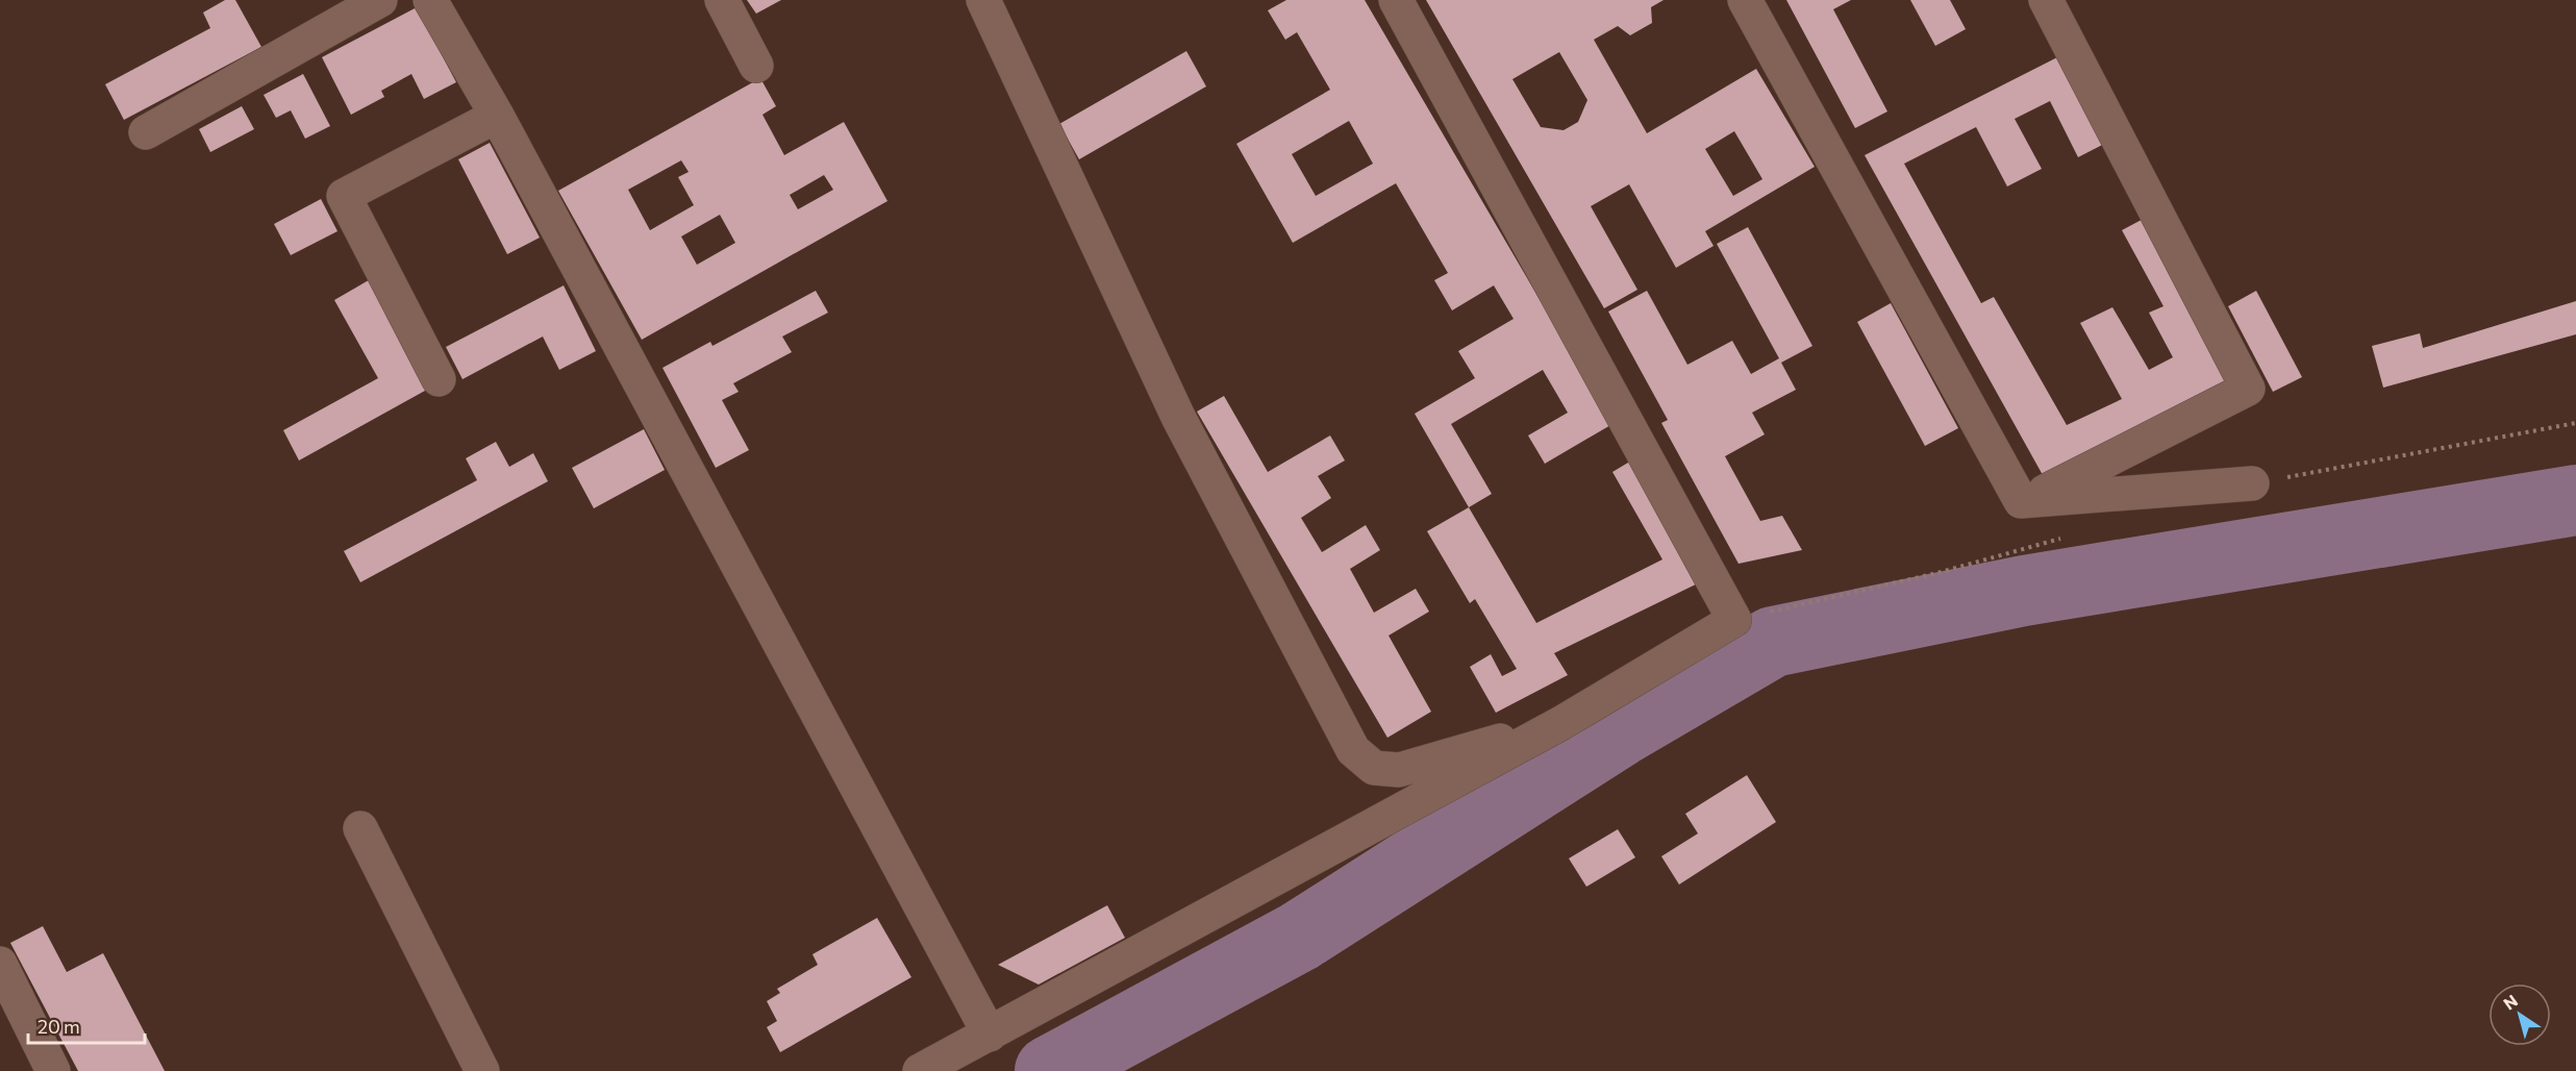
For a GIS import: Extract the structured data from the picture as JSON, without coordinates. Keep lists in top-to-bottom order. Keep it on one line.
{"scale_bar":"20 m","north":"top left"}
